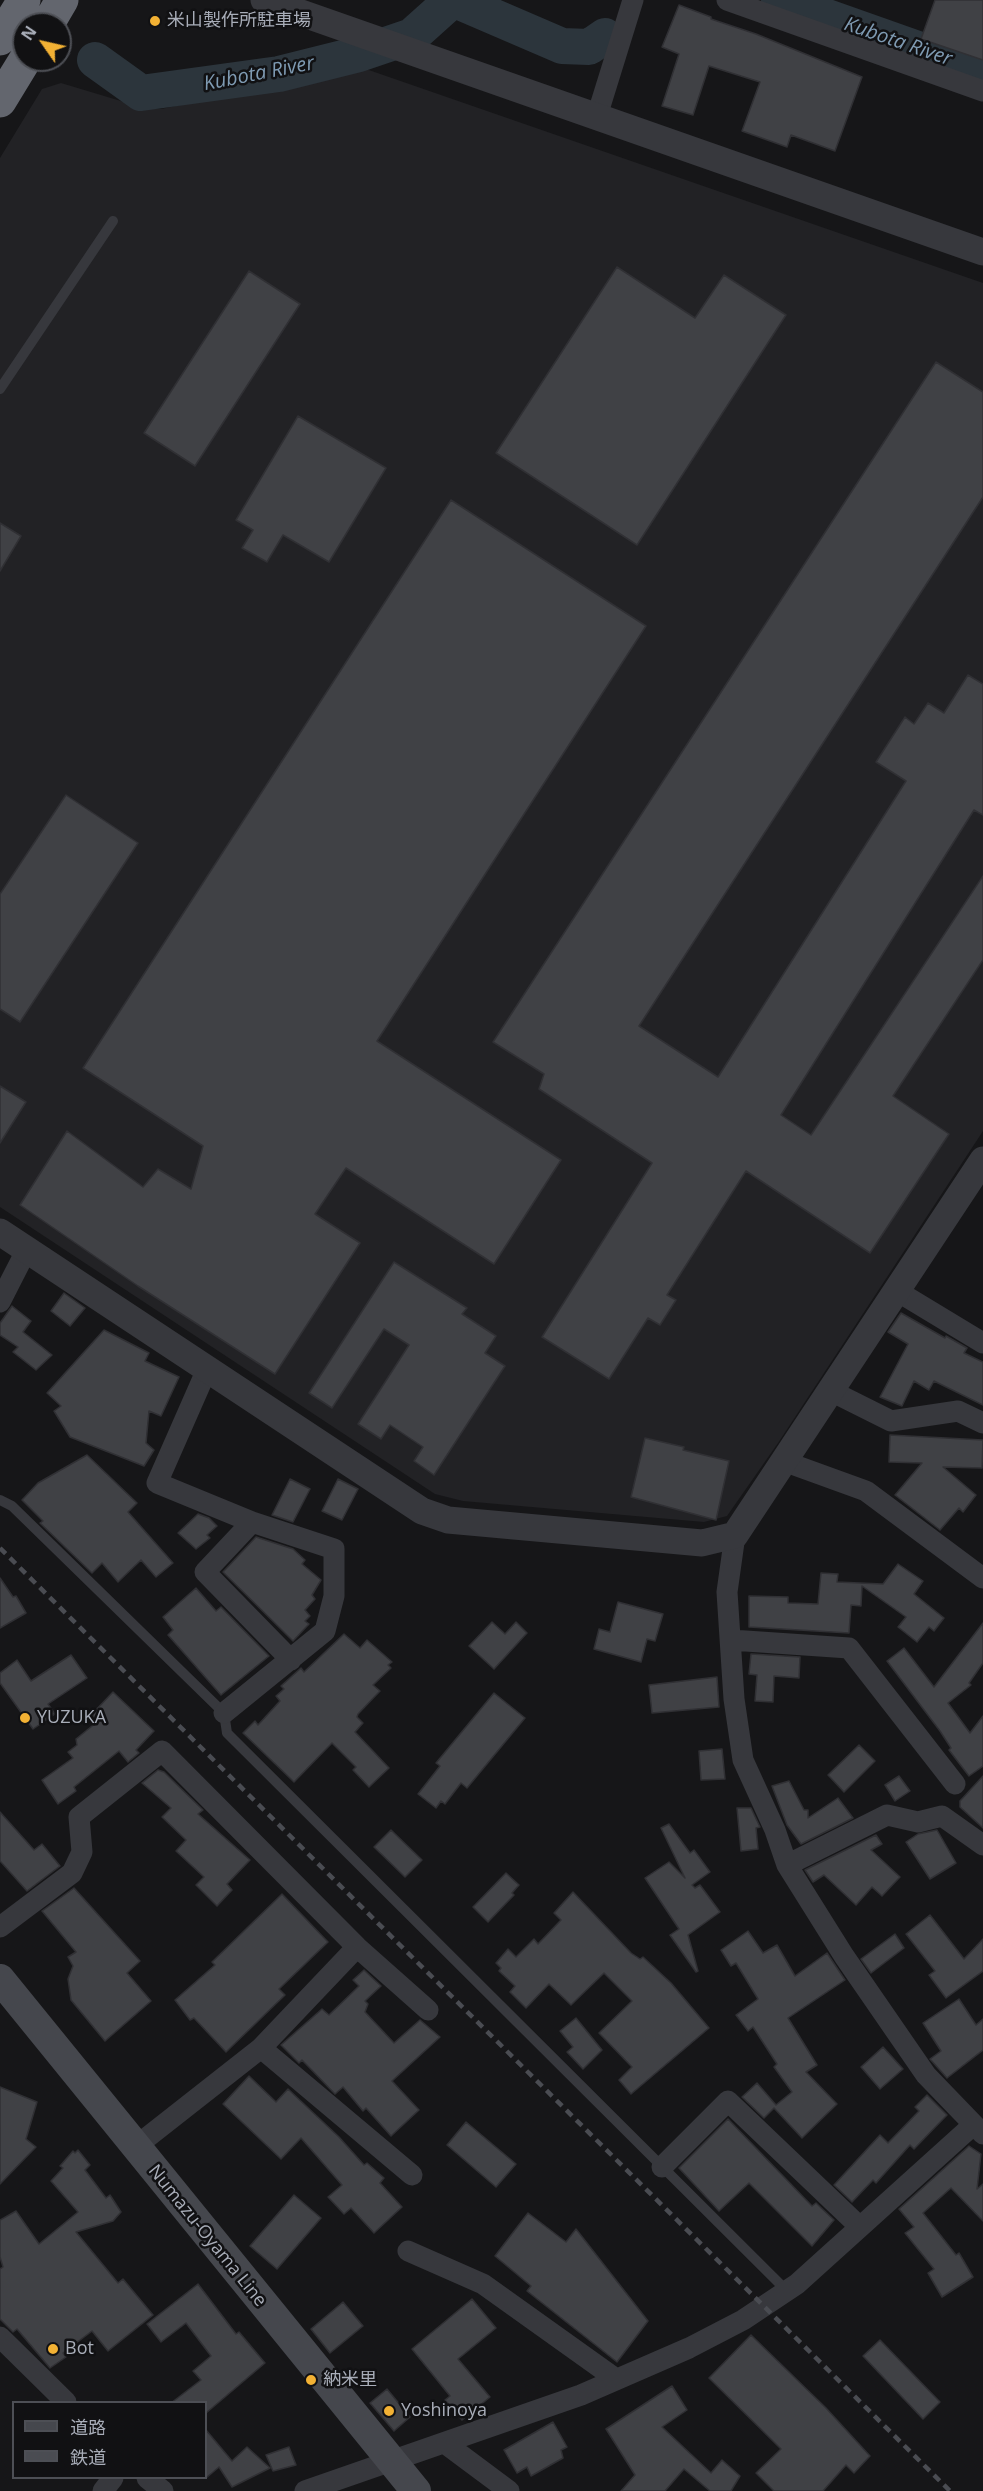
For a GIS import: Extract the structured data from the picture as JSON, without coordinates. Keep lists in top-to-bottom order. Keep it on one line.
{"streets":{"main road":["Numazu-Oyama Line"]},"water":["Kubota River"],"places":["米山製作所駐車場","YUZUKA","Bot","納米里","Yoshinoya"],"legend":["道路","鉄道"],"north":"top left"}
